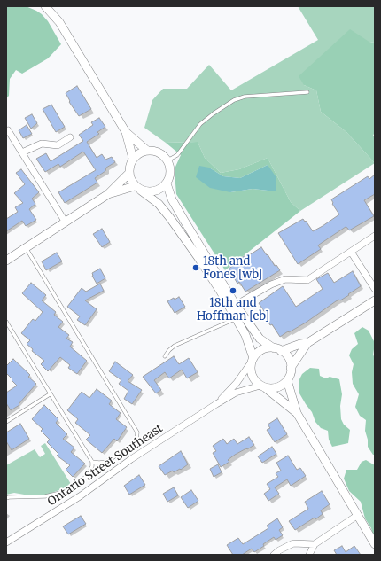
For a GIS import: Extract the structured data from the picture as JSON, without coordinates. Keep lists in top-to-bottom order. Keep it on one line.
{"streets":{"street":["Ontario Street Southeast"]},"places":["18th and Fones [wb]","18th and Hoffman [eb]"]}
